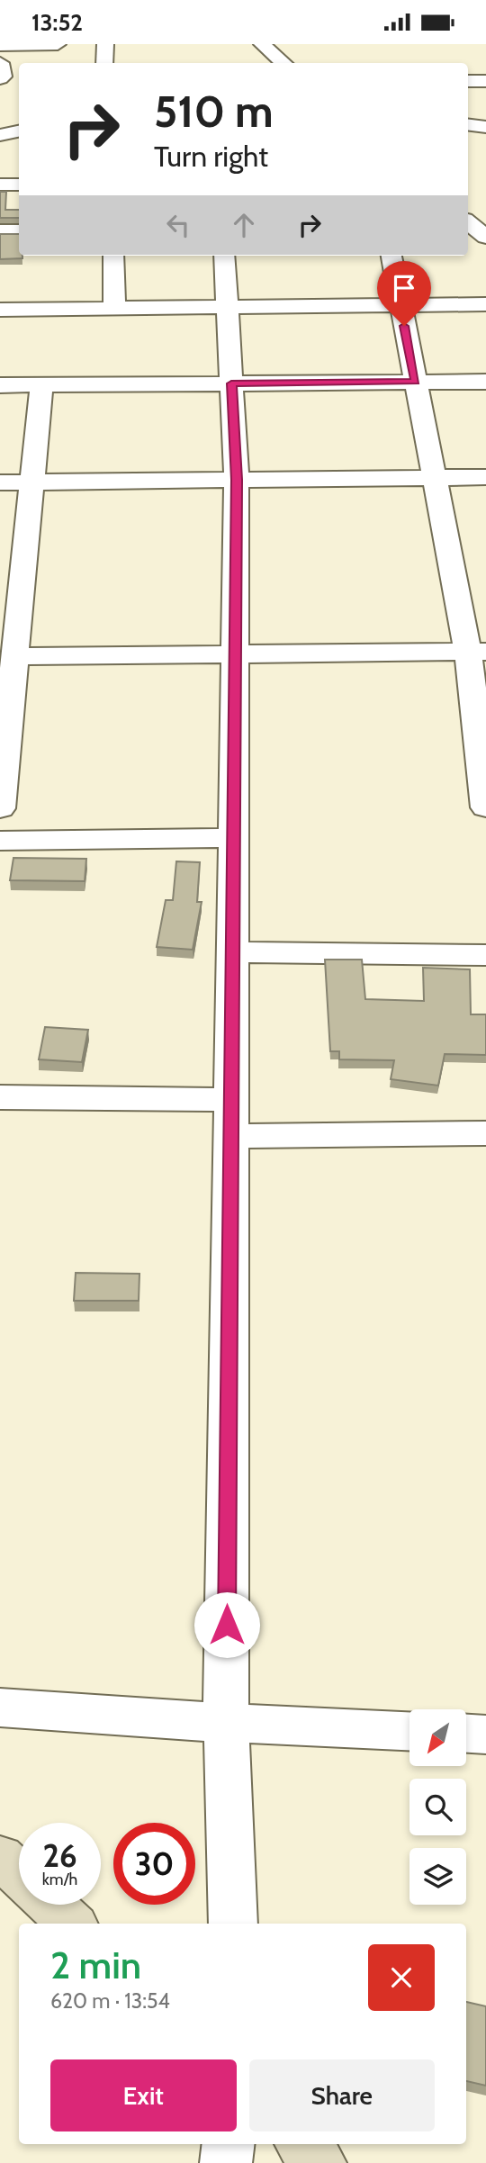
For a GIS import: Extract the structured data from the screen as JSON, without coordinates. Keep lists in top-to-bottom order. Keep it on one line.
{"north":"bottom left","page":{"status":"13:52","turn":["510 m","Turn right"],"speed":"26 km/h","limit":"30","heading":["2 min","620 m · 13:54"],"buttons":["Exit","Share"]}}
